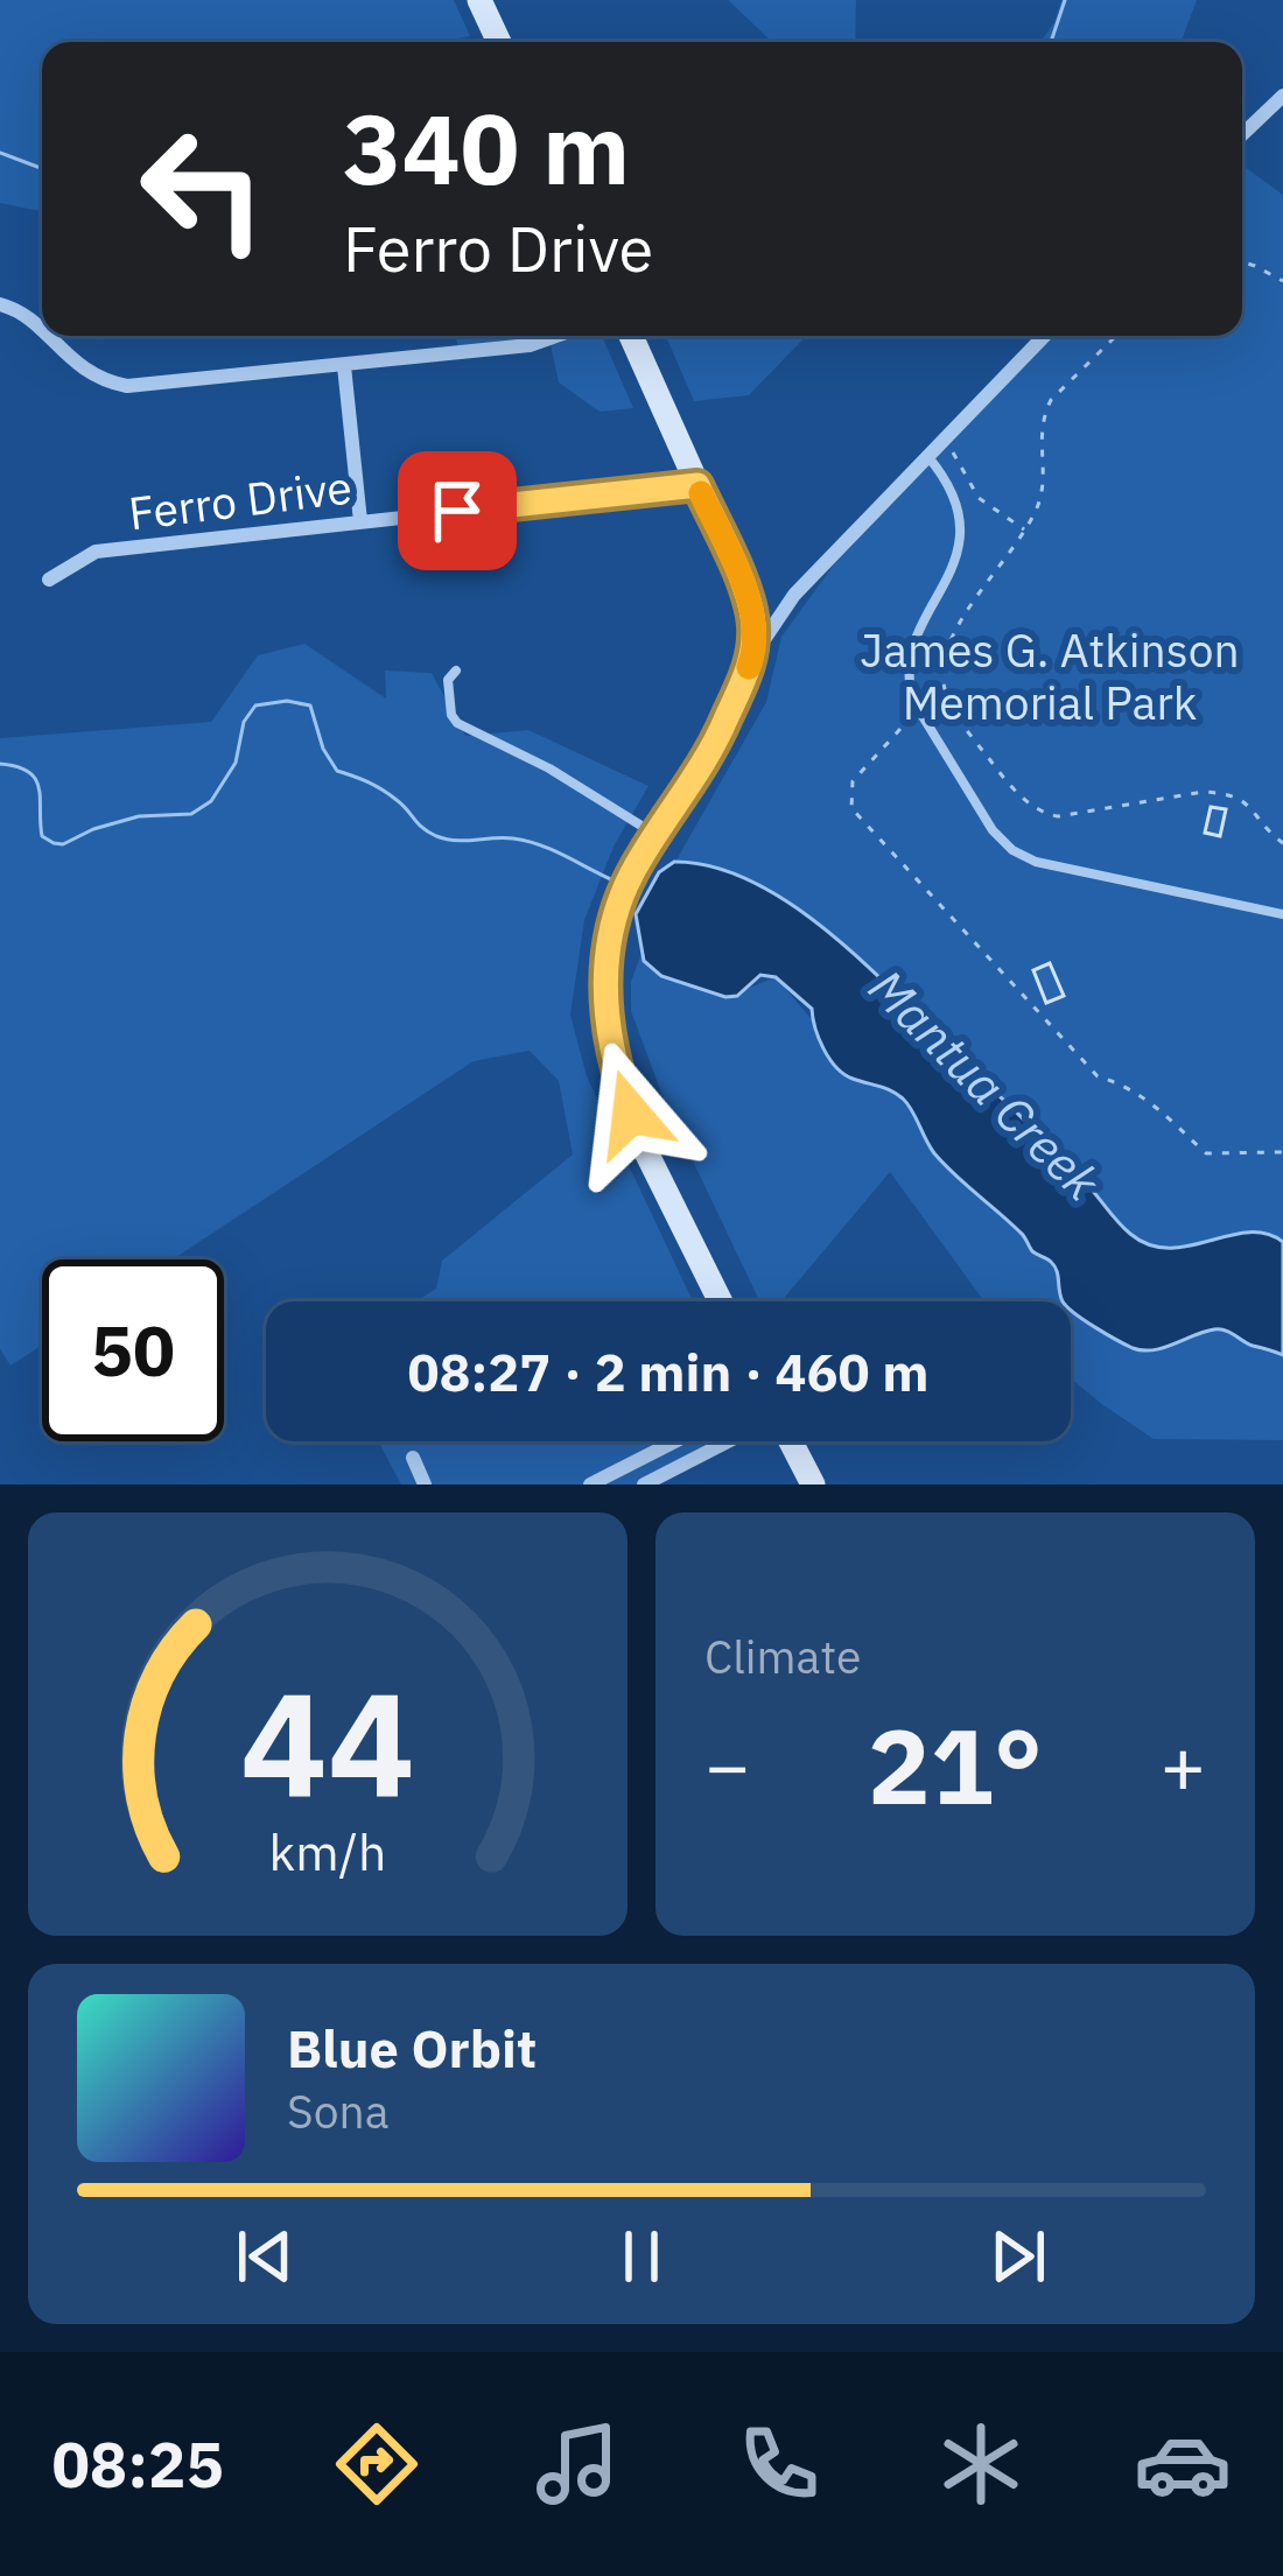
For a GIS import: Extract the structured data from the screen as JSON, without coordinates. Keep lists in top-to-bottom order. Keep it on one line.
{"streets":{"street":["Ferro Drive"]},"water":["Mantua Creek"],"parks":["James G. Atkinson Memorial Park"],"page":{"turn":["340 m","Ferro Drive"],"limit":"50","trip":"08:27 · 2 min · 460 m","tile":"Climate","heat":["−","21°","+"],"song":["Blue Orbit","Sona"],"tabs":"08:25","gauge":["44","km/h"]}}
